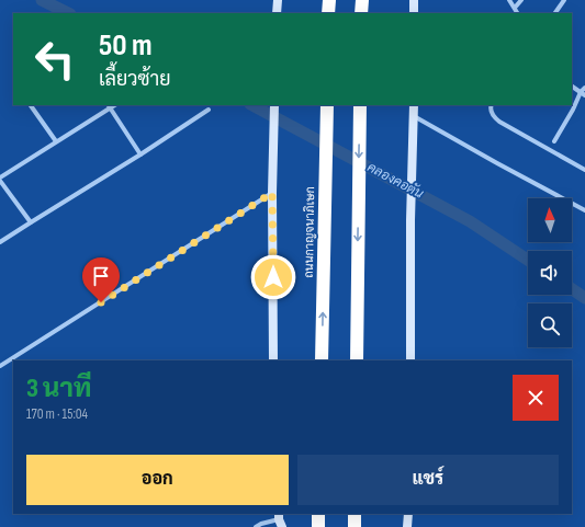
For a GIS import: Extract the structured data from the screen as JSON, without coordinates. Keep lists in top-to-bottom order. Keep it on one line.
{"streets":{"highway":["ถนนกาญจนาภิเษก"]},"water":["คลองคอตัน"],"north":"top","page":{"turn":["50 m","เลี้ยวซ้าย"],"heading":["3 นาที","170 m · 15:04"],"buttons":["ออก","แชร์"]}}
